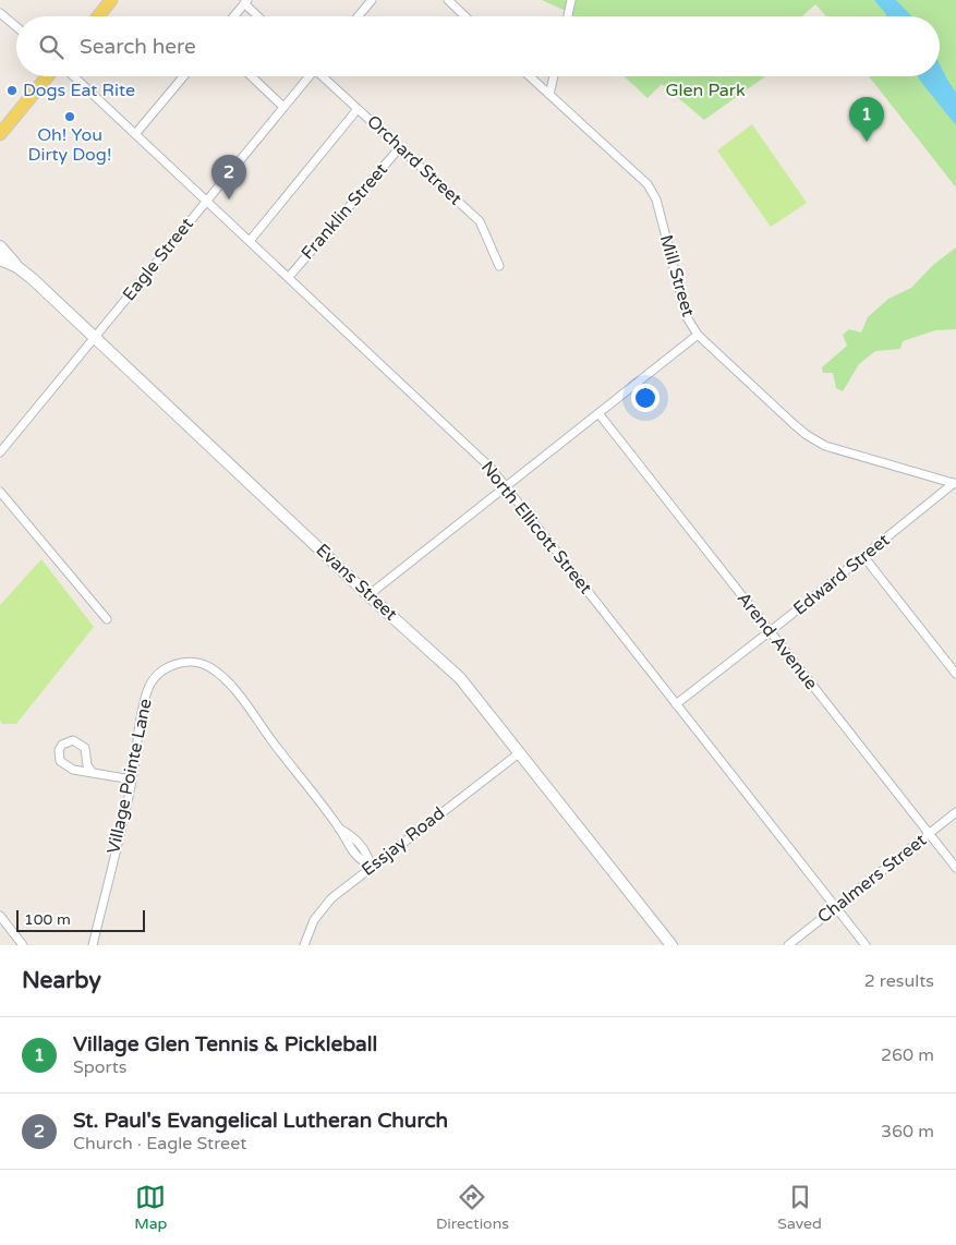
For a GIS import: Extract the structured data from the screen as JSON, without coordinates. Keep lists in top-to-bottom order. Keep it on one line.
{"streets":{"street":["Orchard Street","Franklin Street","Eagle Street","Mill Street","North Ellicott Street","Edward Street","Evans Street","Arend Avenue","Village Pointe Lane","Essjay Road","Chalmers Street"]},"crossings":[["Orchard Street","Franklin Street"],["Franklin Street","North Ellicott Street"],["Eagle Street","North Ellicott Street"],["Eagle Street","Evans Street"],["Mill Street","Edward Street"],["North Ellicott Street","Edward Street"],["North Ellicott Street","Chalmers Street"],["Edward Street","Arend Avenue"],["Evans Street","Essjay Road"],["Arend Avenue","Chalmers Street"],["Village Pointe Lane","Essjay Road"]],"parks":["Glen Park"],"places":["Dogs Eat Rite","Oh! You Dirty Dog!"],"scale_bar":"100 m","page":{"search":"Search here","pins":["1","2"],"scale":"100 m","heading":["Nearby","2 results"],"list":[{"mark":"1","name":"Village Glen Tennis & Pickleball","note":"Sports","value":"260 m"},{"mark":"2","name":"St. Paul's Evangelical Lutheran Church","note":"Church · Eagle Street","value":"360 m"}],"nav":["Map","Directions","Saved"]}}
